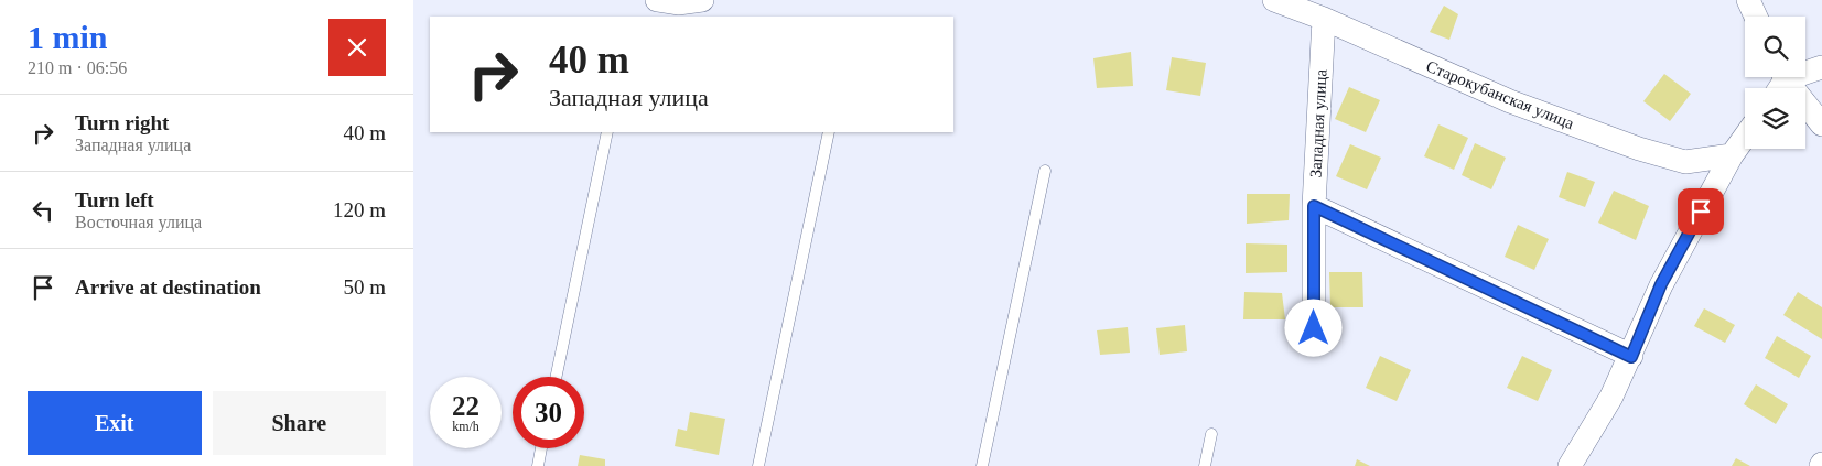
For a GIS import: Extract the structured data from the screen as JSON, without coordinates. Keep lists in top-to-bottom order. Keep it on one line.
{"streets":{"street":["Старокубанская улица","Западная улица"]},"crossings":[["Старокубанская улица","Западная улица"]],"page":{"heading":["1 min","210 m · 06:56"],"turn":["40 m","Западная улица"],"list":[{"name":"Turn right","note":"Западная улица","value":"40 m"},{"name":"Turn left","note":"Восточная улица","value":"120 m"},{"name":"Arrive at destination","value":"50 m"}],"speed":"22 km/h","limit":"30","buttons":["Exit","Share"]}}
